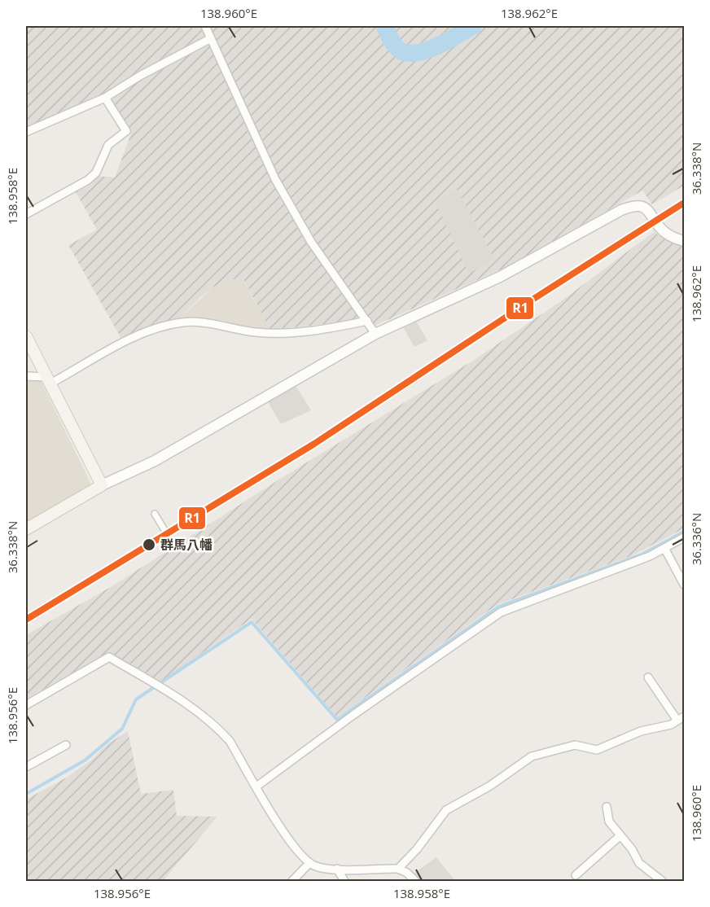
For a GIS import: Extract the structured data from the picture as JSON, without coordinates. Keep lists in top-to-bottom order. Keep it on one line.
{"places":["群馬八幡"],"lines":["transit line R1"],"coordinates":["138.960°E","138.962°E","36.338°N","138.958°E","36.336°N","138.956°E"]}
